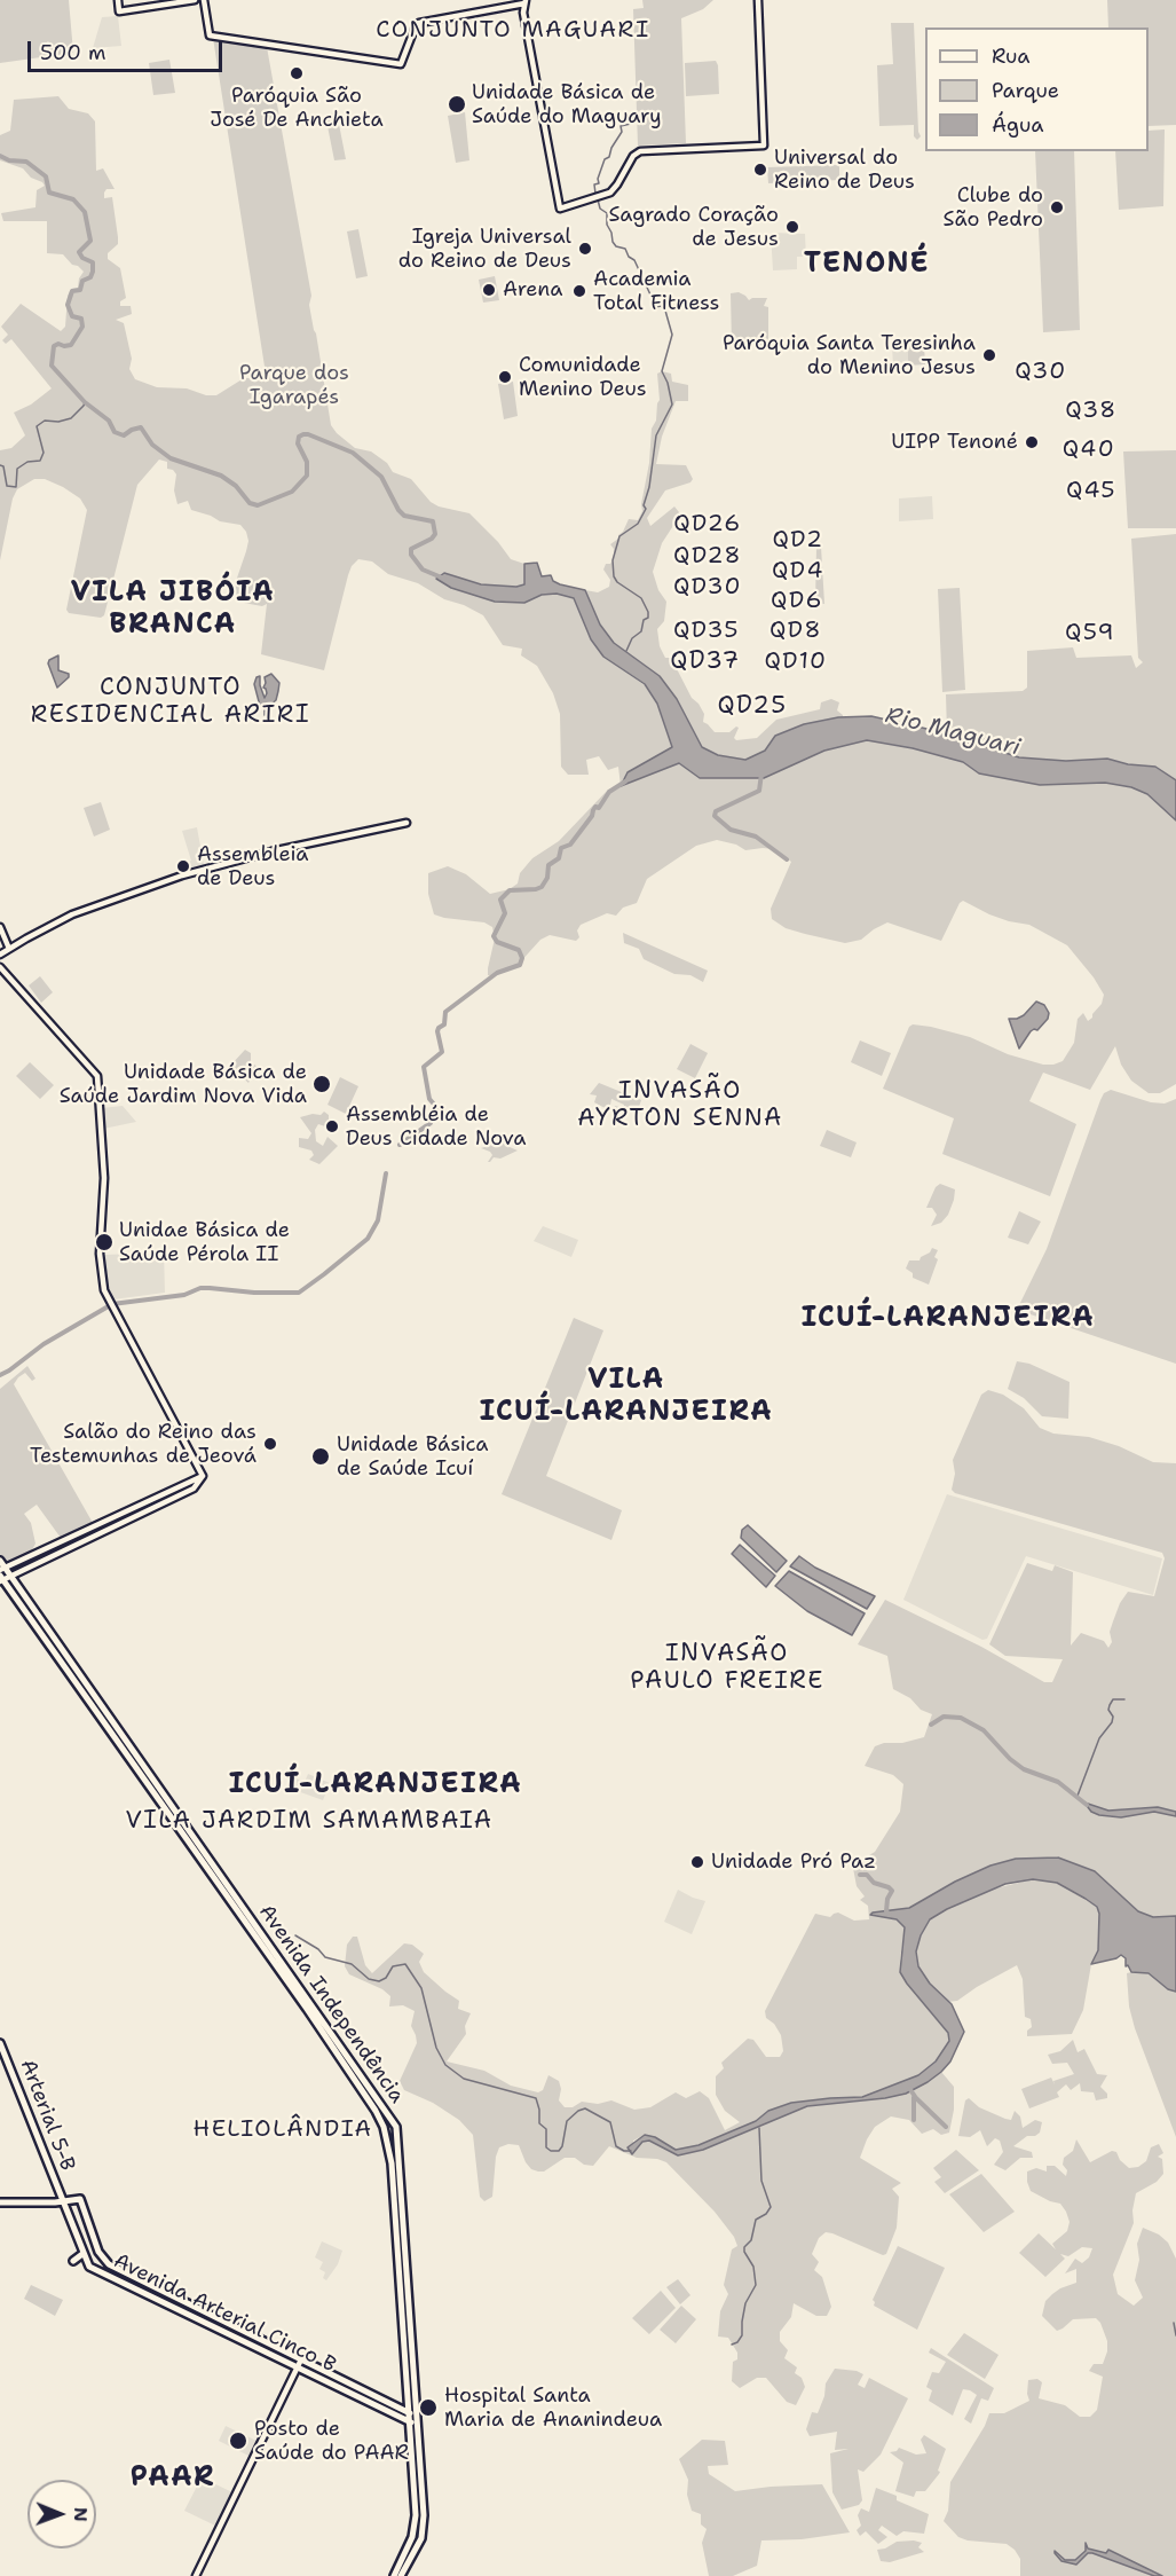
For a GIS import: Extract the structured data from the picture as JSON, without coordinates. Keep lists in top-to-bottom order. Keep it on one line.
{"streets":{"main road":["Avenida Independência","Arterial 5-B","Avenida Arterial Cinco B"]},"crossings":[["Avenida Independência","Avenida Arterial Cinco B"],["Arterial 5-B","Avenida Arterial Cinco B"]],"districts":["CONJUNTO MAGUARI","TENONÉ","Q30","Q38","Q40","Q45","QD26","QD2","QD28","QD4","QD30","VILA JIBÓIA BRANCA","QD6","QD35","QD8","Q59","QD37","QD10","CONJUNTO RESIDENCIAL ARIRI","QD25","INVASÃO AYRTON SENNA","ICUÍ-LARANJEIRA","VILA ICUÍ-LARANJEIRA","INVASÃO PAULO FREIRE","ICUÍ-LARANJEIRA","VILA JARDIM SAMAMBAIA","HELIOLÂNDIA","PAAR"],"water":["Rio Maguari"],"parks":["Parque dos Igarapés"],"places":["Paróquia São José De Anchieta","Unidade Básica de Saúde do Maguary","Universal do Reino de Deus","Clube do São Pedro","Sagrado Coração de Jesus","Igreja Universal do Reino de Deus","Arena","Academia Total Fitness","Paróquia Santa Teresinha do Menino Jesus","Comunidade Menino Deus","UIPP Tenoné","Assembleia de Deus","Unidade Básica de Saúde Jardim Nova Vida","Assembléia de Deus Cidade Nova","Unidae Básica de Saúde Pérola II","Salão do Reino das Testemunhas de Jeová","Unidade Básica de Saúde Icuí","Unidade Pró Paz","Hospital Santa Maria de Ananindeua","Posto de Saúde do PAAR"],"legend":["Rua","Parque","Água"],"scale_bar":"500 m","north":"right"}
